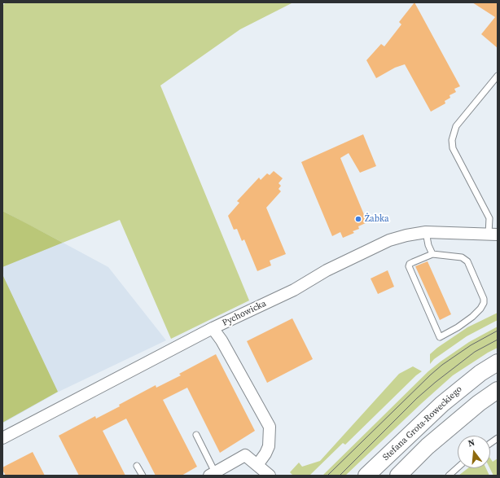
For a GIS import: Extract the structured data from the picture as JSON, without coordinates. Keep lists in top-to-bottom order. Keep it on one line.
{"streets":{"main road":["Stefana Grota-Roweckiego"],"street":["Pychowicka"]},"places":["Żabka"],"north":"top"}
